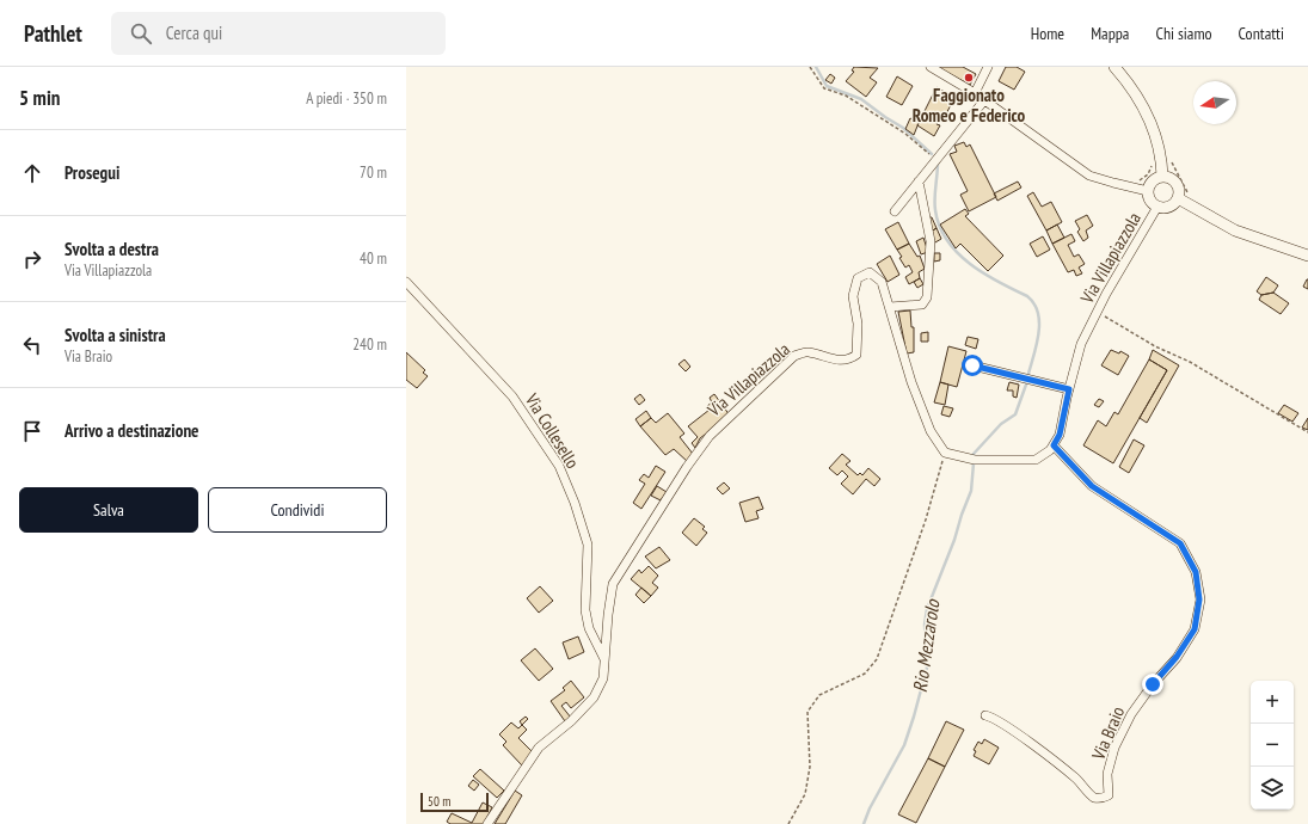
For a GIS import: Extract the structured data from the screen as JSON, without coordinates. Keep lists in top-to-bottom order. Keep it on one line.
{"streets":{"street":["Via Villapiazzola","Via Collesello","Via Braio"]},"crossings":[["Via Villapiazzola","Via Collesello"],["Via Villapiazzola","Via Braio"]],"water":["Rio Mezzarolo"],"places":["Faggionato Romeo e Federico"],"scale_bar":"50 m","north":"left","page":{"header":"Pathlet","search":"Cerca qui","nav":["Home","Mappa","Chi siamo","Contatti"],"heading":["5 min","A piedi · 350 m"],"list":[["Prosegui","70 m"],["Svolta a destra","Via Villapiazzola","40 m"],["Svolta a sinistra","Via Braio","240 m"],"Arrivo a destinazione"],"buttons":["Salva","Condividi"],"map_buttons":["+","−"],"scale":"50 m"}}
